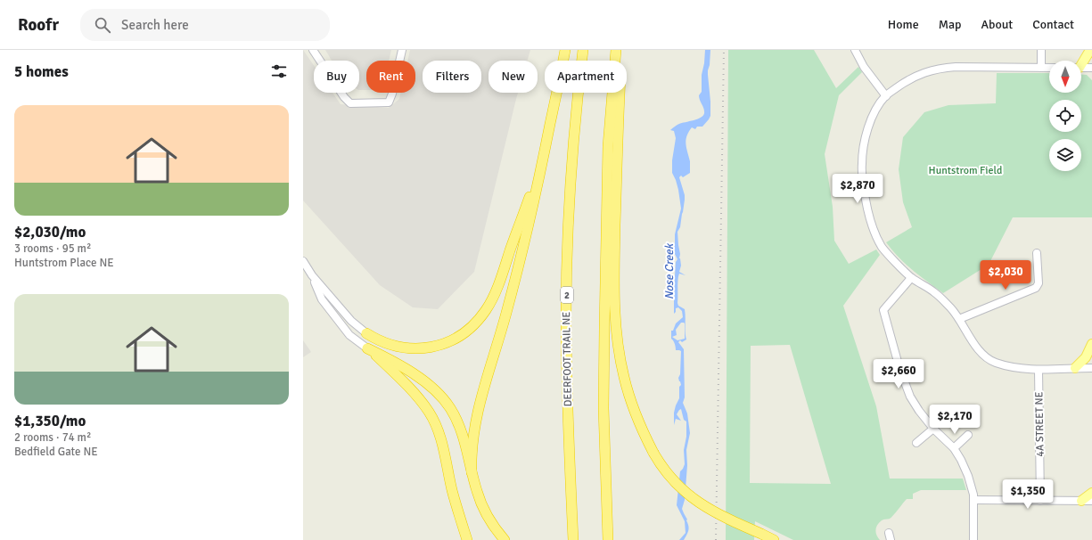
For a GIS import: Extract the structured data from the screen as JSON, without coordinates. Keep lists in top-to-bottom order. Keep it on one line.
{"streets":{"highway":["2","DEERFOOT TRAIL NE"],"street":["4A STREET NE"]},"water":["Nose Creek"],"parks":["Huntstrom Field"],"north":"bottom","page":{"header":"Roofr","search":"Search here","nav":["Home","Map","About","Contact"],"heading":"5 homes","chip":["Buy","Rent","Filters","New","Apartment"],"list":[{"name":"$2,030/mo","note":"3 rooms · 95 m² · Huntstrom Place NE"},{"name":"$1,350/mo","note":"2 rooms · 74 m² · Bedfield Gate NE"}],"price":["$2,870","$2,030","$2,660","$2,170","$1,350"]}}
